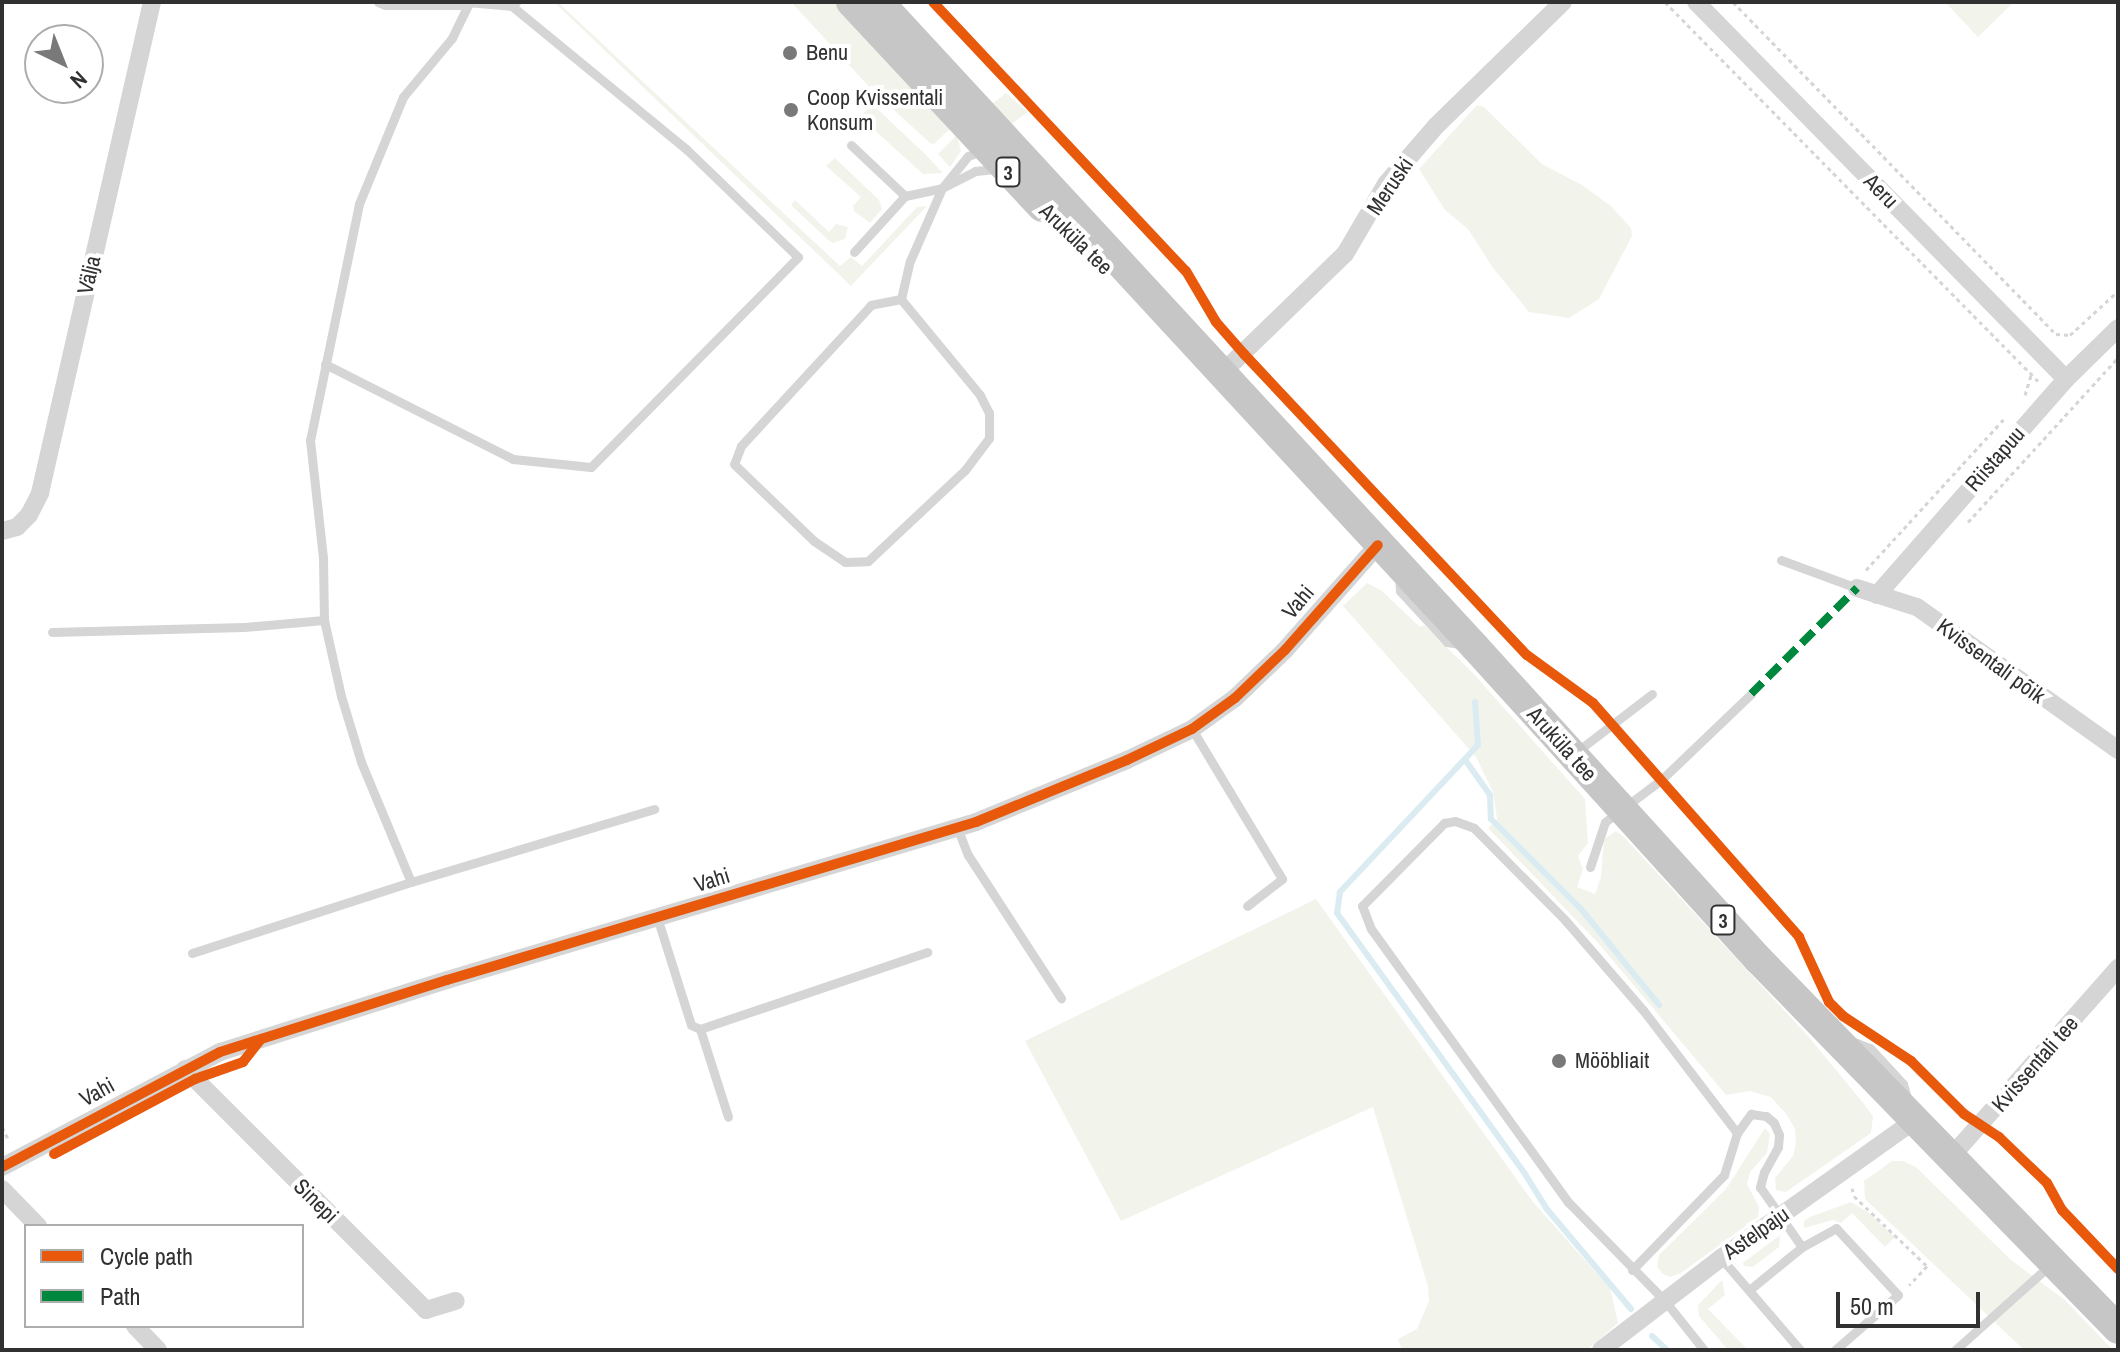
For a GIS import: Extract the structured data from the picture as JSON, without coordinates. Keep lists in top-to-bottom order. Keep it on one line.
{"streets":{"highway":["3","Aruküla tee"],"street":["Meruski","Aeru","Välja","Riistapuu","Vahi","Kvissentali põik","Kvissentali tee","Sinepi","Astelpaju"]},"crossings":[["3","Aruküla tee"],["3","Kvissentali tee"],["Meruski","Aruküla tee"],["Aeru","Riistapuu"],["Aruküla tee","Vahi"],["Aruküla tee","Kvissentali tee"],["Aruküla tee","Astelpaju"],["Riistapuu","Kvissentali põik"],["Vahi","Sinepi"]],"places":["Benu","Coop Kvissentali Konsum","Mööbliait"],"legend":["Cycle path","Path"],"scale_bar":"50 m","north":"bottom right"}
